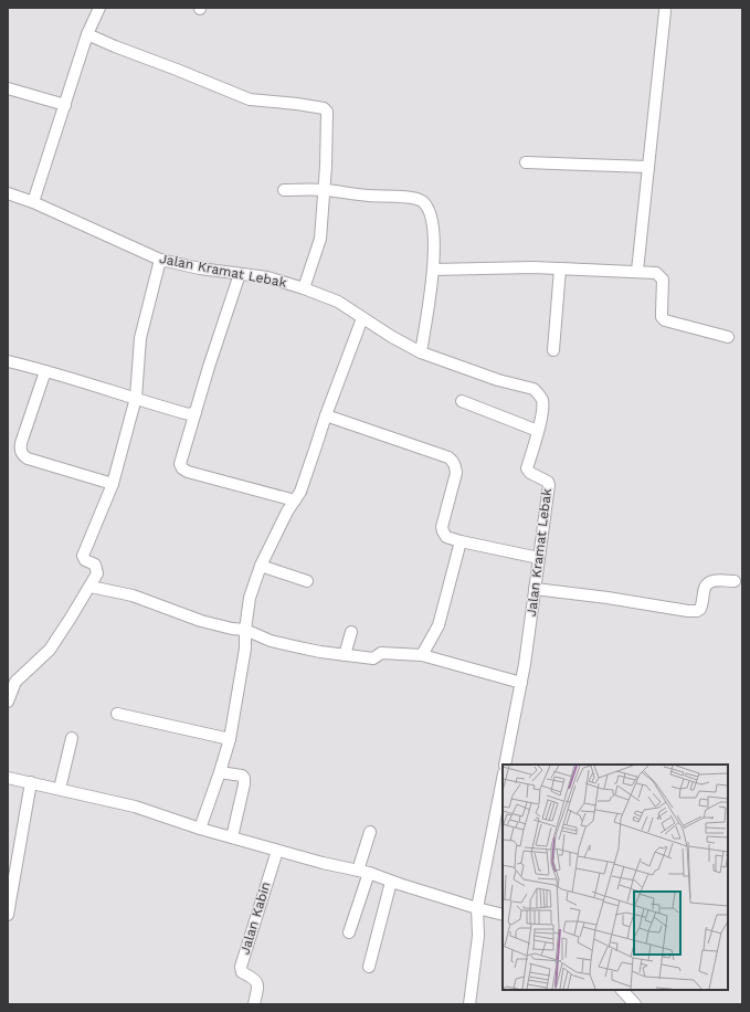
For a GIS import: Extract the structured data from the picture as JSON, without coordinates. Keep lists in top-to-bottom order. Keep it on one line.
{"streets":{"street":["Jalan Kramat Lebak","Jalan Kabin"]}}
